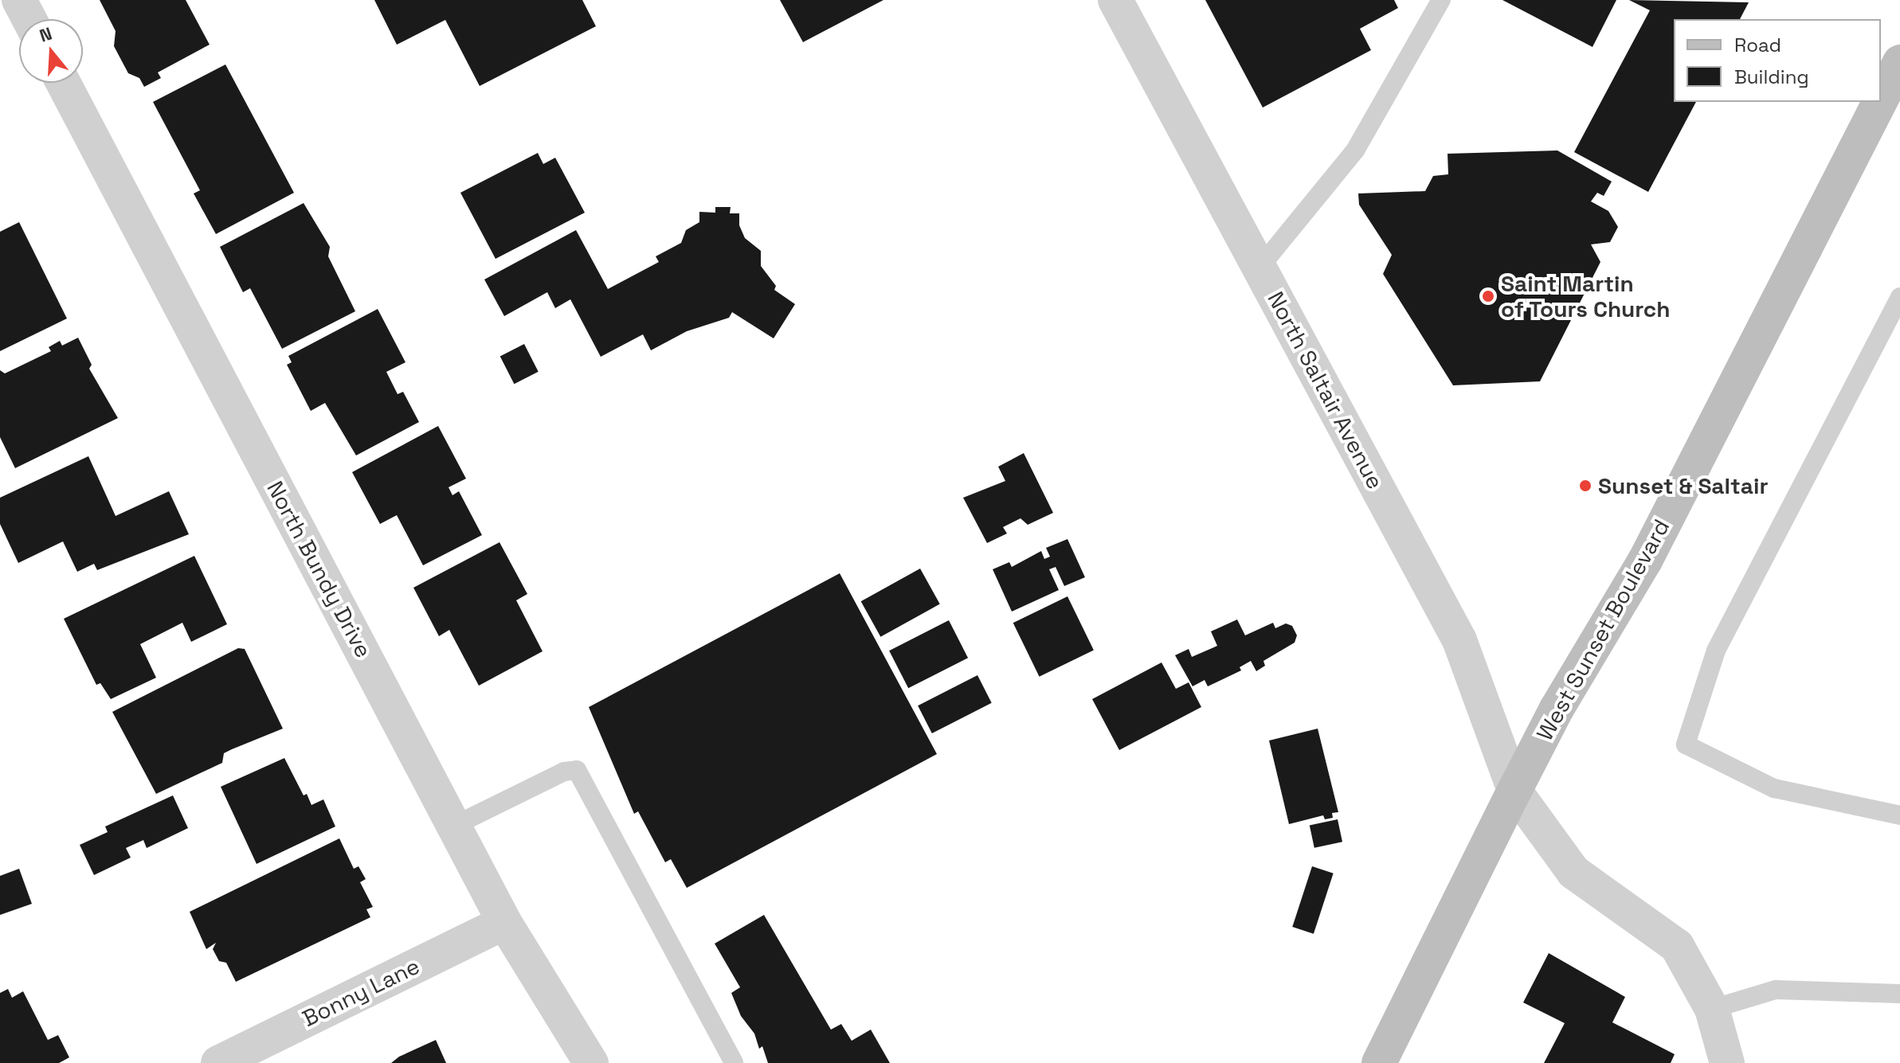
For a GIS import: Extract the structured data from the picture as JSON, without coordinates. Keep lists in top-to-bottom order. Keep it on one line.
{"streets":{"main road":["West Sunset Boulevard"],"street":["North Saltair Avenue","North Bundy Drive","Bonny Lane"]},"crossings":[["North Saltair Avenue","West Sunset Boulevard"],["North Bundy Drive","Bonny Lane"]],"places":["Saint Martin of Tours Church","Sunset & Saltair"],"legend":["Road","Building"],"north":"top"}
